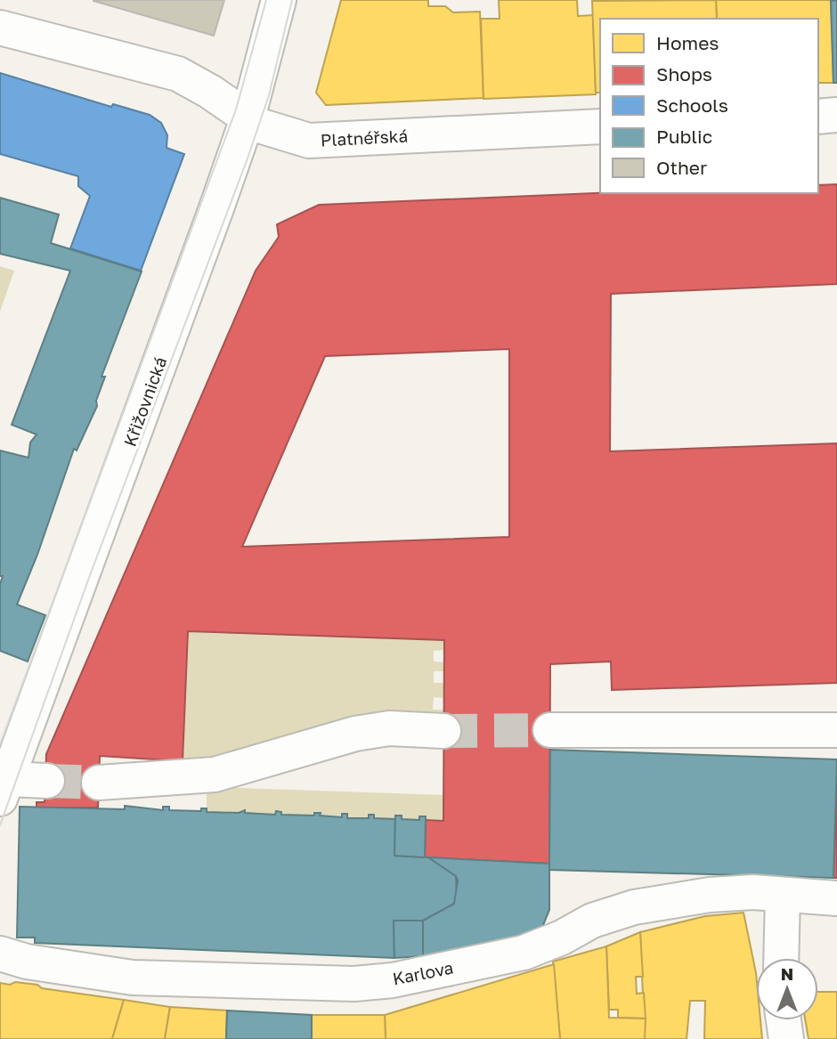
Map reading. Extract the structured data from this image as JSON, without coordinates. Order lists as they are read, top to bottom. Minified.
{"streets":{"street":["Platnéřská","Křižovnická","Karlova"]},"crossings":[["Platnéřská","Křižovnická"]],"legend":["Homes","Shops","Schools","Public","Other"],"north":"top"}
